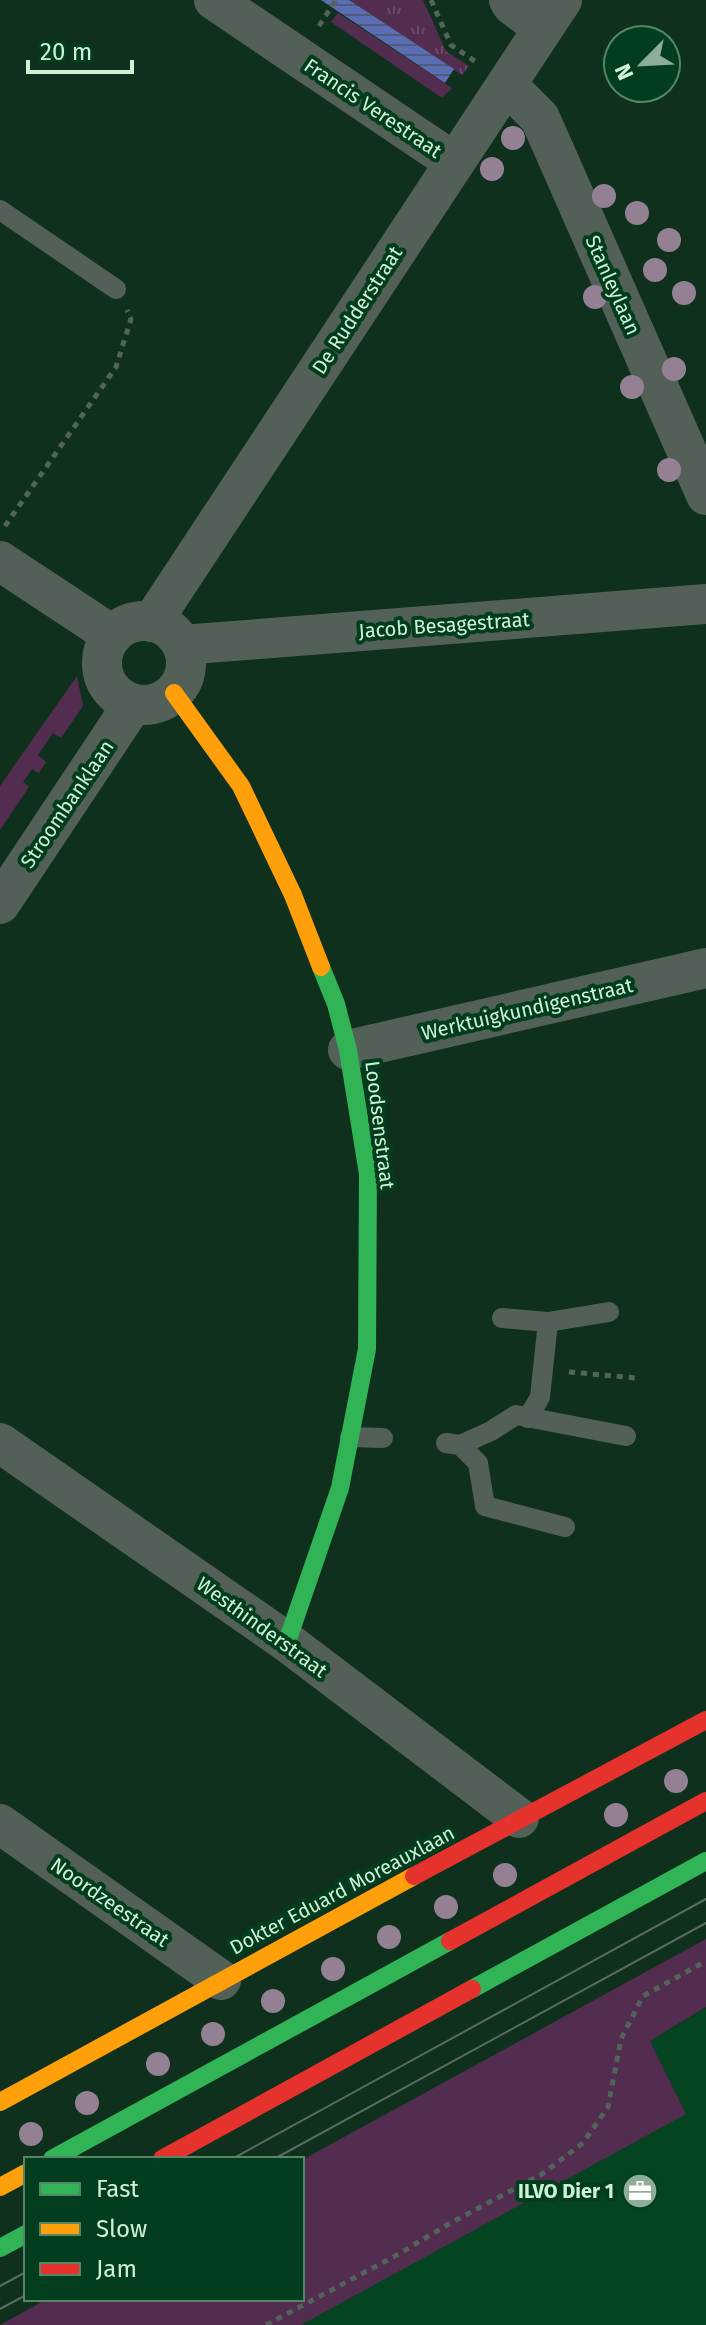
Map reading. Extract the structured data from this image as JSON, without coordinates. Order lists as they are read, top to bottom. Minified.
{"streets":{"street":["Francis Verestraat","Stanleylaan","De Rudderstraat","Jacob Besagestraat","Stroombanklaan","Werktuigkundigenstraat","Loodsenstraat","Westhinderstraat","Dokter Eduard Moreauxlaan","Noordzeestraat"]},"crossings":[["Francis Verestraat","De Rudderstraat"],["Stanleylaan","De Rudderstraat"],["De Rudderstraat","Jacob Besagestraat"],["De Rudderstraat","Stroombanklaan"],["De Rudderstraat","Loodsenstraat"],["Jacob Besagestraat","Stroombanklaan"],["Jacob Besagestraat","Loodsenstraat"],["Stroombanklaan","Loodsenstraat"],["Werktuigkundigenstraat","Loodsenstraat"],["Loodsenstraat","Westhinderstraat"],["Westhinderstraat","Dokter Eduard Moreauxlaan"],["Dokter Eduard Moreauxlaan","Noordzeestraat"]],"places":{"office":["ILVO Dier 1"]},"legend":["Fast","Slow","Jam"],"scale_bar":"20 m","north":"bottom left"}
